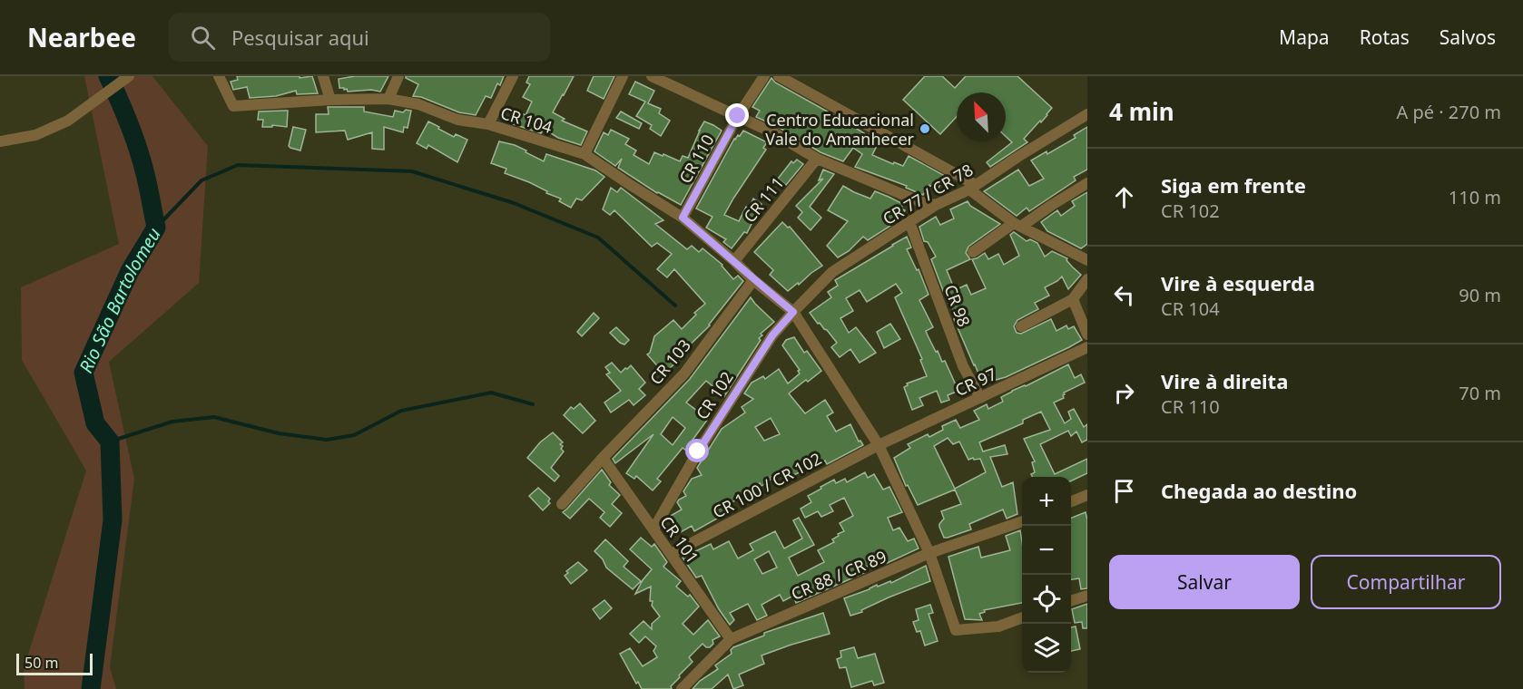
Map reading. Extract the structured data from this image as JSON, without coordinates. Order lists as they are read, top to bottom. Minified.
{"streets":{"street":["CR 104","CR 110","CR 77 / CR 78","CR 111","CR 98","CR 103","CR 97","CR 102","CR 100 / CR 102","CR 101","CR 88 / CR 89"]},"crossings":[["CR 104","CR 110"],["CR 104","CR 77 / CR 78"],["CR 104","CR 111"],["CR 104","CR 103"],["CR 104","CR 97"],["CR 104","CR 102"],["CR 104","CR 100 / CR 102"],["CR 104","CR 88 / CR 89"],["CR 77 / CR 78","CR 98"],["CR 77 / CR 78","CR 102"],["CR 98","CR 97"],["CR 103","CR 101"],["CR 97","CR 100 / CR 102"],["CR 102","CR 101"],["CR 100 / CR 102","CR 101"],["CR 101","CR 88 / CR 89"]],"water":["Rio São Bartolomeu"],"places":["Centro Educacional Vale do Amanhecer"],"scale_bar":"50 m","north":"top left","page":{"header":"Nearbee","search":"Pesquisar aqui","nav":["Mapa","Rotas","Salvos"],"heading":["4 min","A pé · 270 m"],"list":[["Siga em frente","CR 102","110 m"],["Vire à esquerda","CR 104","90 m"],["Vire à direita","CR 110","70 m"],"Chegada ao destino"],"map_buttons":["+","−"],"buttons":["Salvar","Compartilhar"],"scale":"50 m"}}
